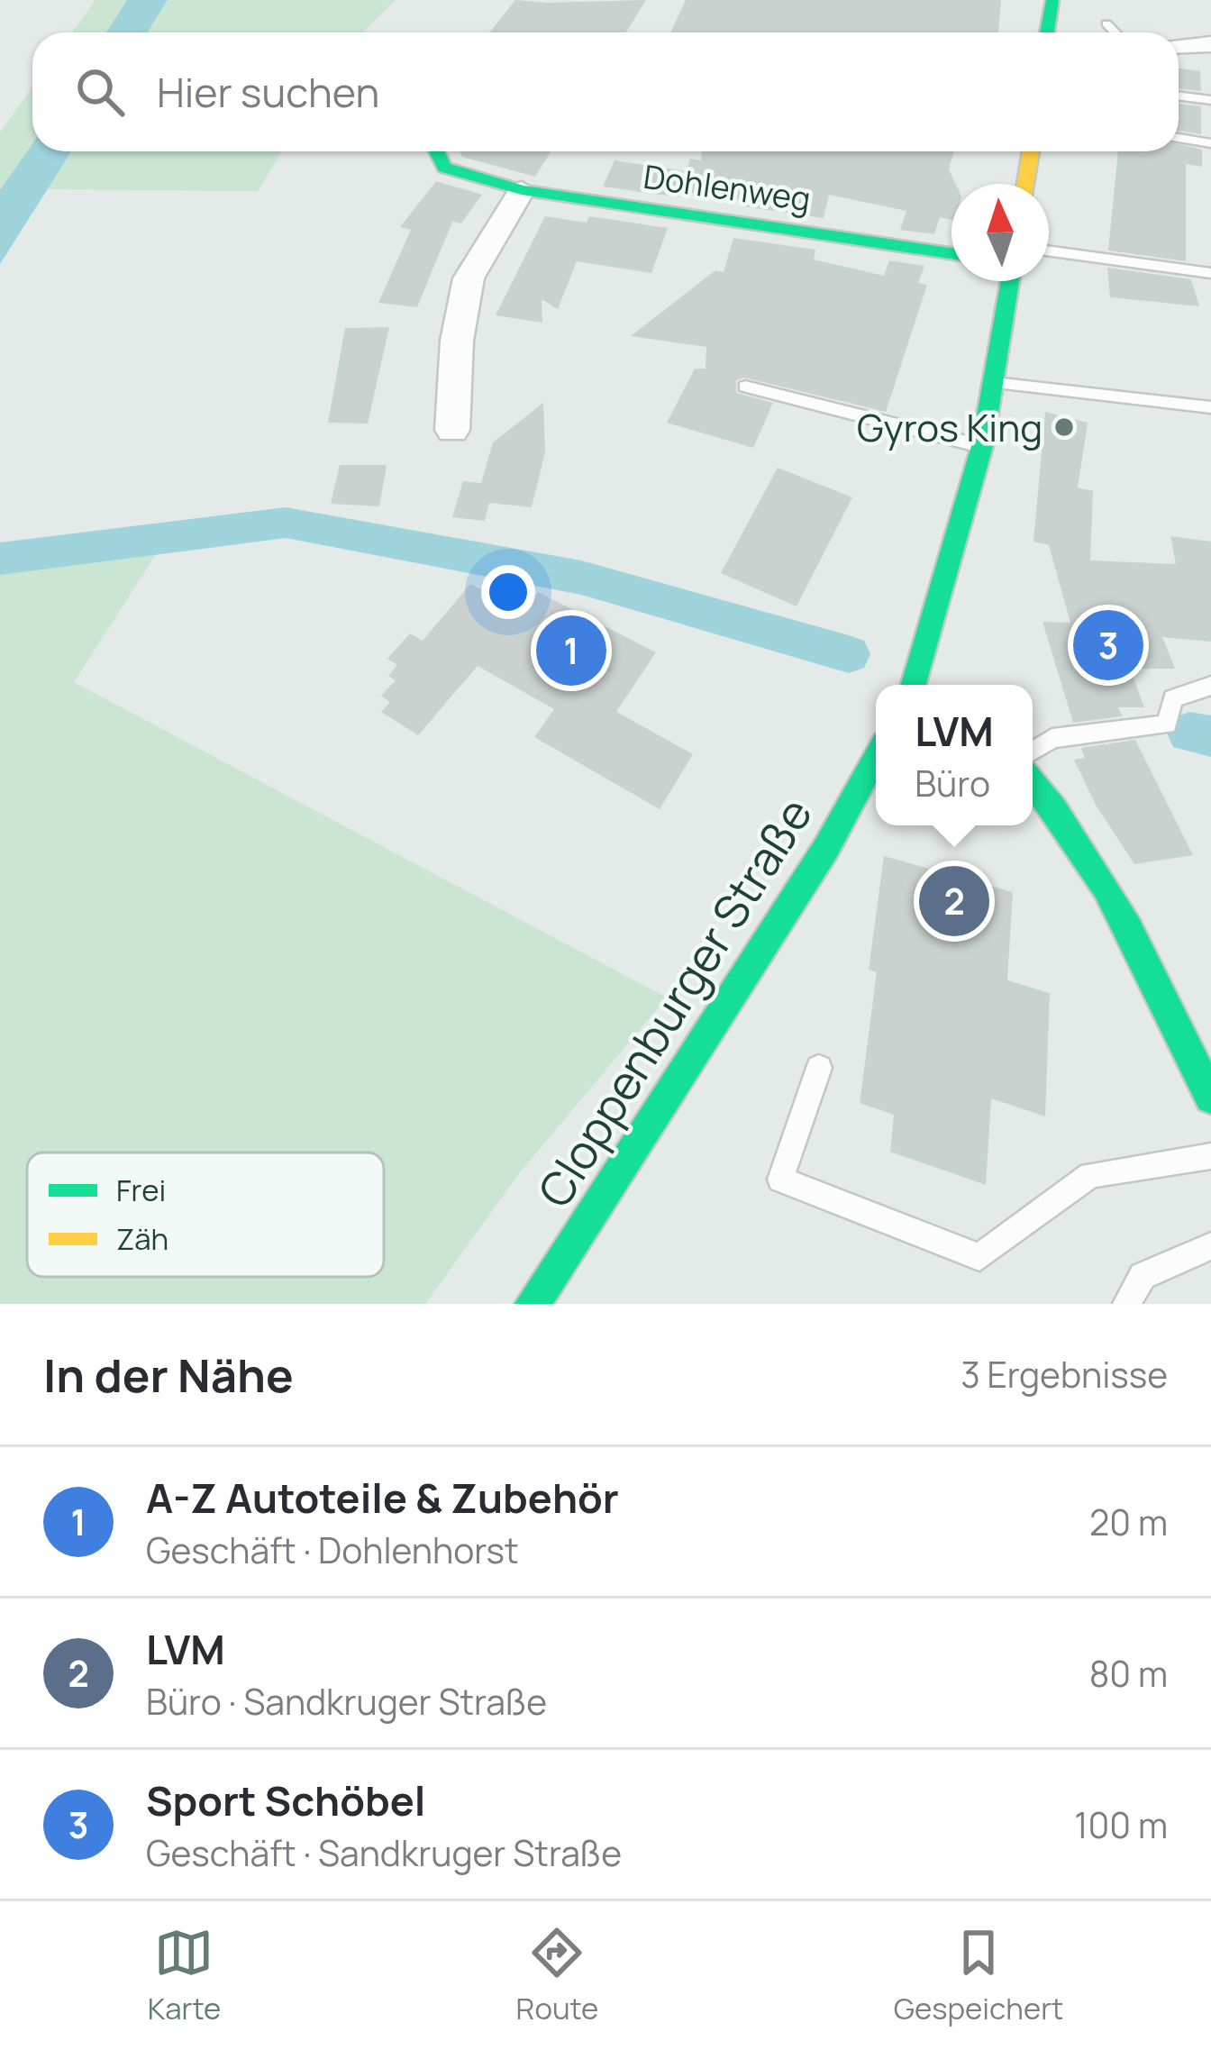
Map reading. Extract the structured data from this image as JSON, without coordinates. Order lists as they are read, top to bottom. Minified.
{"streets":{"main road":["Dohlenweg","Cloppenburger Straße"]},"places":["Gyros King"],"legend":["Frei","Zäh"],"north":"top","page":{"search":"Hier suchen","pins":["3","1","2"],"popup":["LVM","Büro"],"heading":["In der Nähe","3 Ergebnisse"],"list":[{"mark":"1","name":"A-Z Autoteile & Zubehör","note":"Geschäft · Dohlenhorst","value":"20 m"},{"mark":"2","name":"LVM","note":"Büro · Sandkruger Straße","value":"80 m"},{"mark":"3","name":"Sport Schöbel","note":"Geschäft · Sandkruger Straße","value":"100 m"}],"nav":["Karte","Route","Gespeichert"]}}
